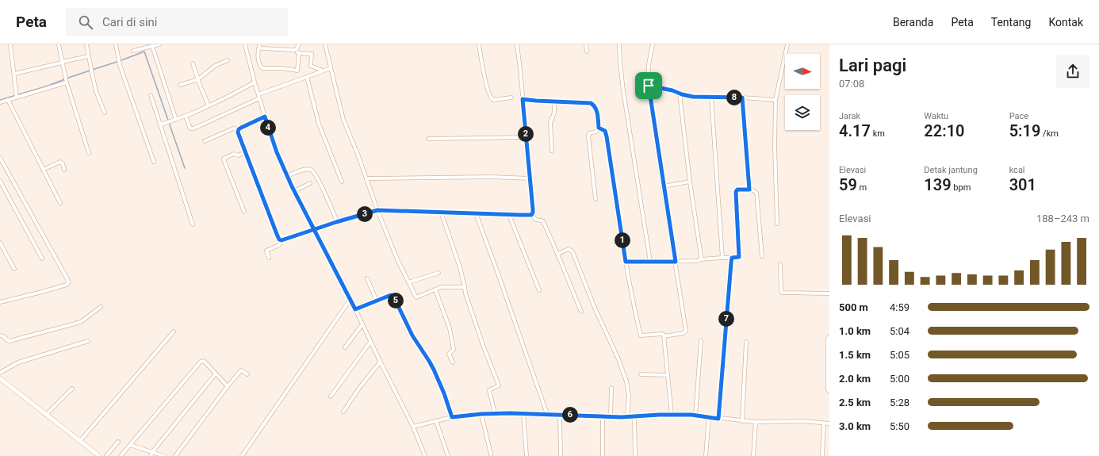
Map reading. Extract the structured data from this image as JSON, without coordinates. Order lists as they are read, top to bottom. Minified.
{"north":"right","page":{"header":"Peta","search":"Cari di sini","nav":["Beranda","Peta","Tentang","Kontak"],"heading":["Lari pagi","07:08"],"pins":["8","4","2","3","1","5","7","6"],"stats":[["Jarak","4.17 km"],["Waktu","22:10"],["Pace","5:19 /km"],["Elevasi","59 m"],["Detak jantung","139 bpm"],["kcal","301"]],"chart":["Elevasi","188–243 m"],"list":[{"name":"500 m","note":"4:59"},{"name":"1.0 km","note":"5:04"},{"name":"1.5 km","note":"5:05"},{"name":"2.0 km","note":"5:00"},{"name":"2.5 km","note":"5:28"},{"name":"3.0 km","note":"5:50"}]}}
